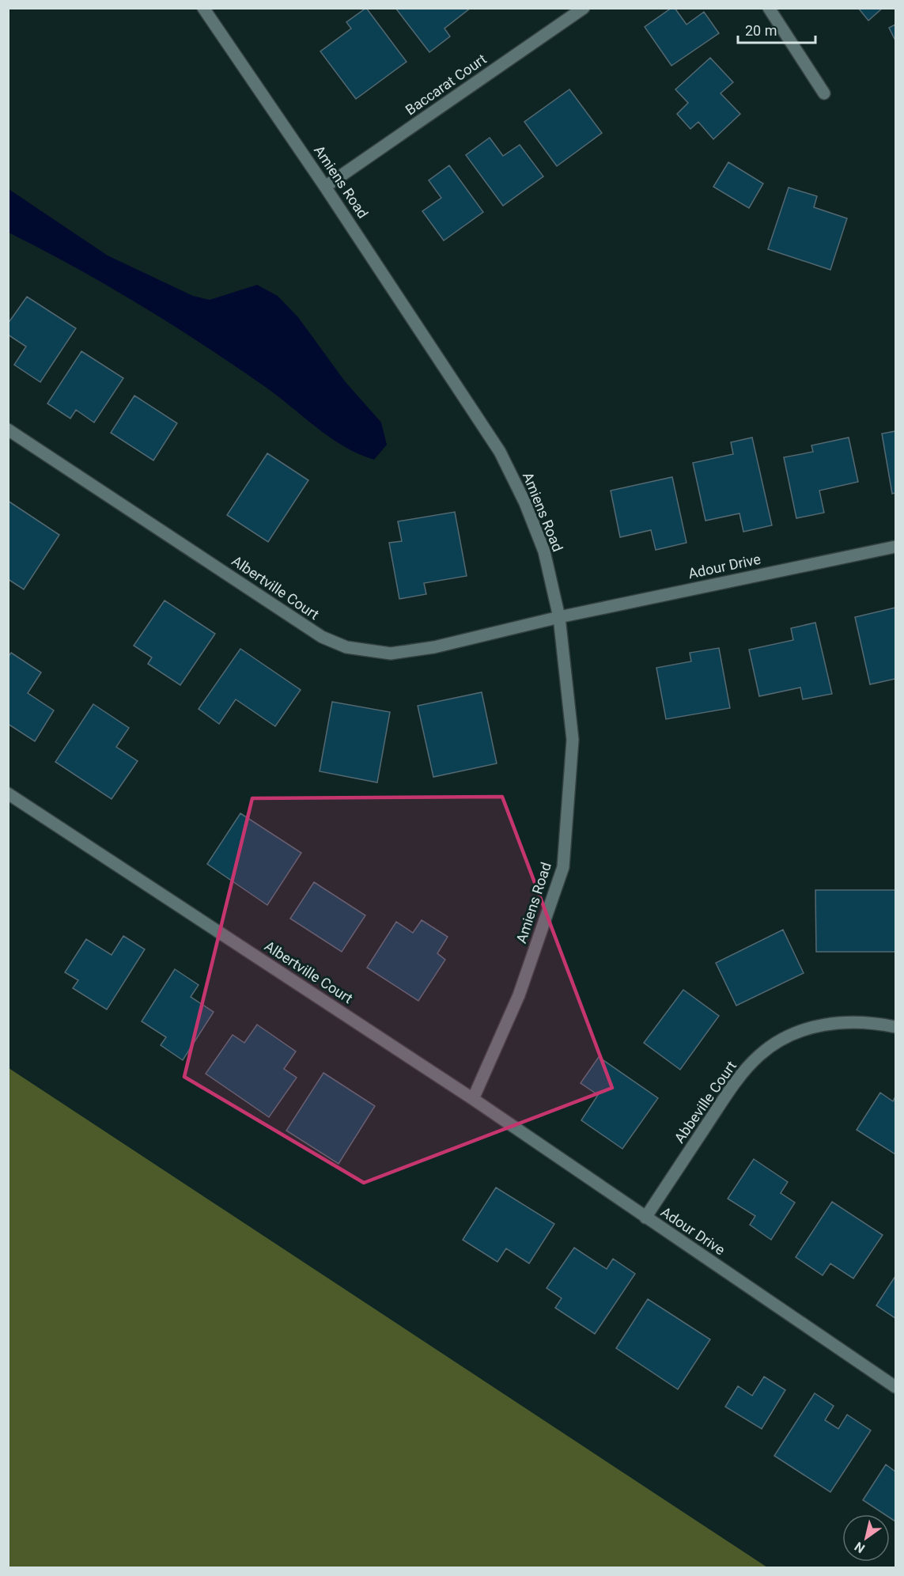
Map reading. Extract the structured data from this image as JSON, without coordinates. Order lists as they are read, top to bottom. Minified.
{"streets":{"street":["Baccarat Court","Amiens Road","Adour Drive","Albertville Court","Abbeville Court"]},"crossings":[["Baccarat Court","Amiens Road"],["Amiens Road","Adour Drive"],["Amiens Road","Albertville Court"],["Adour Drive","Albertville Court"],["Adour Drive","Abbeville Court"]],"scale_bar":"20 m","north":"bottom left"}
